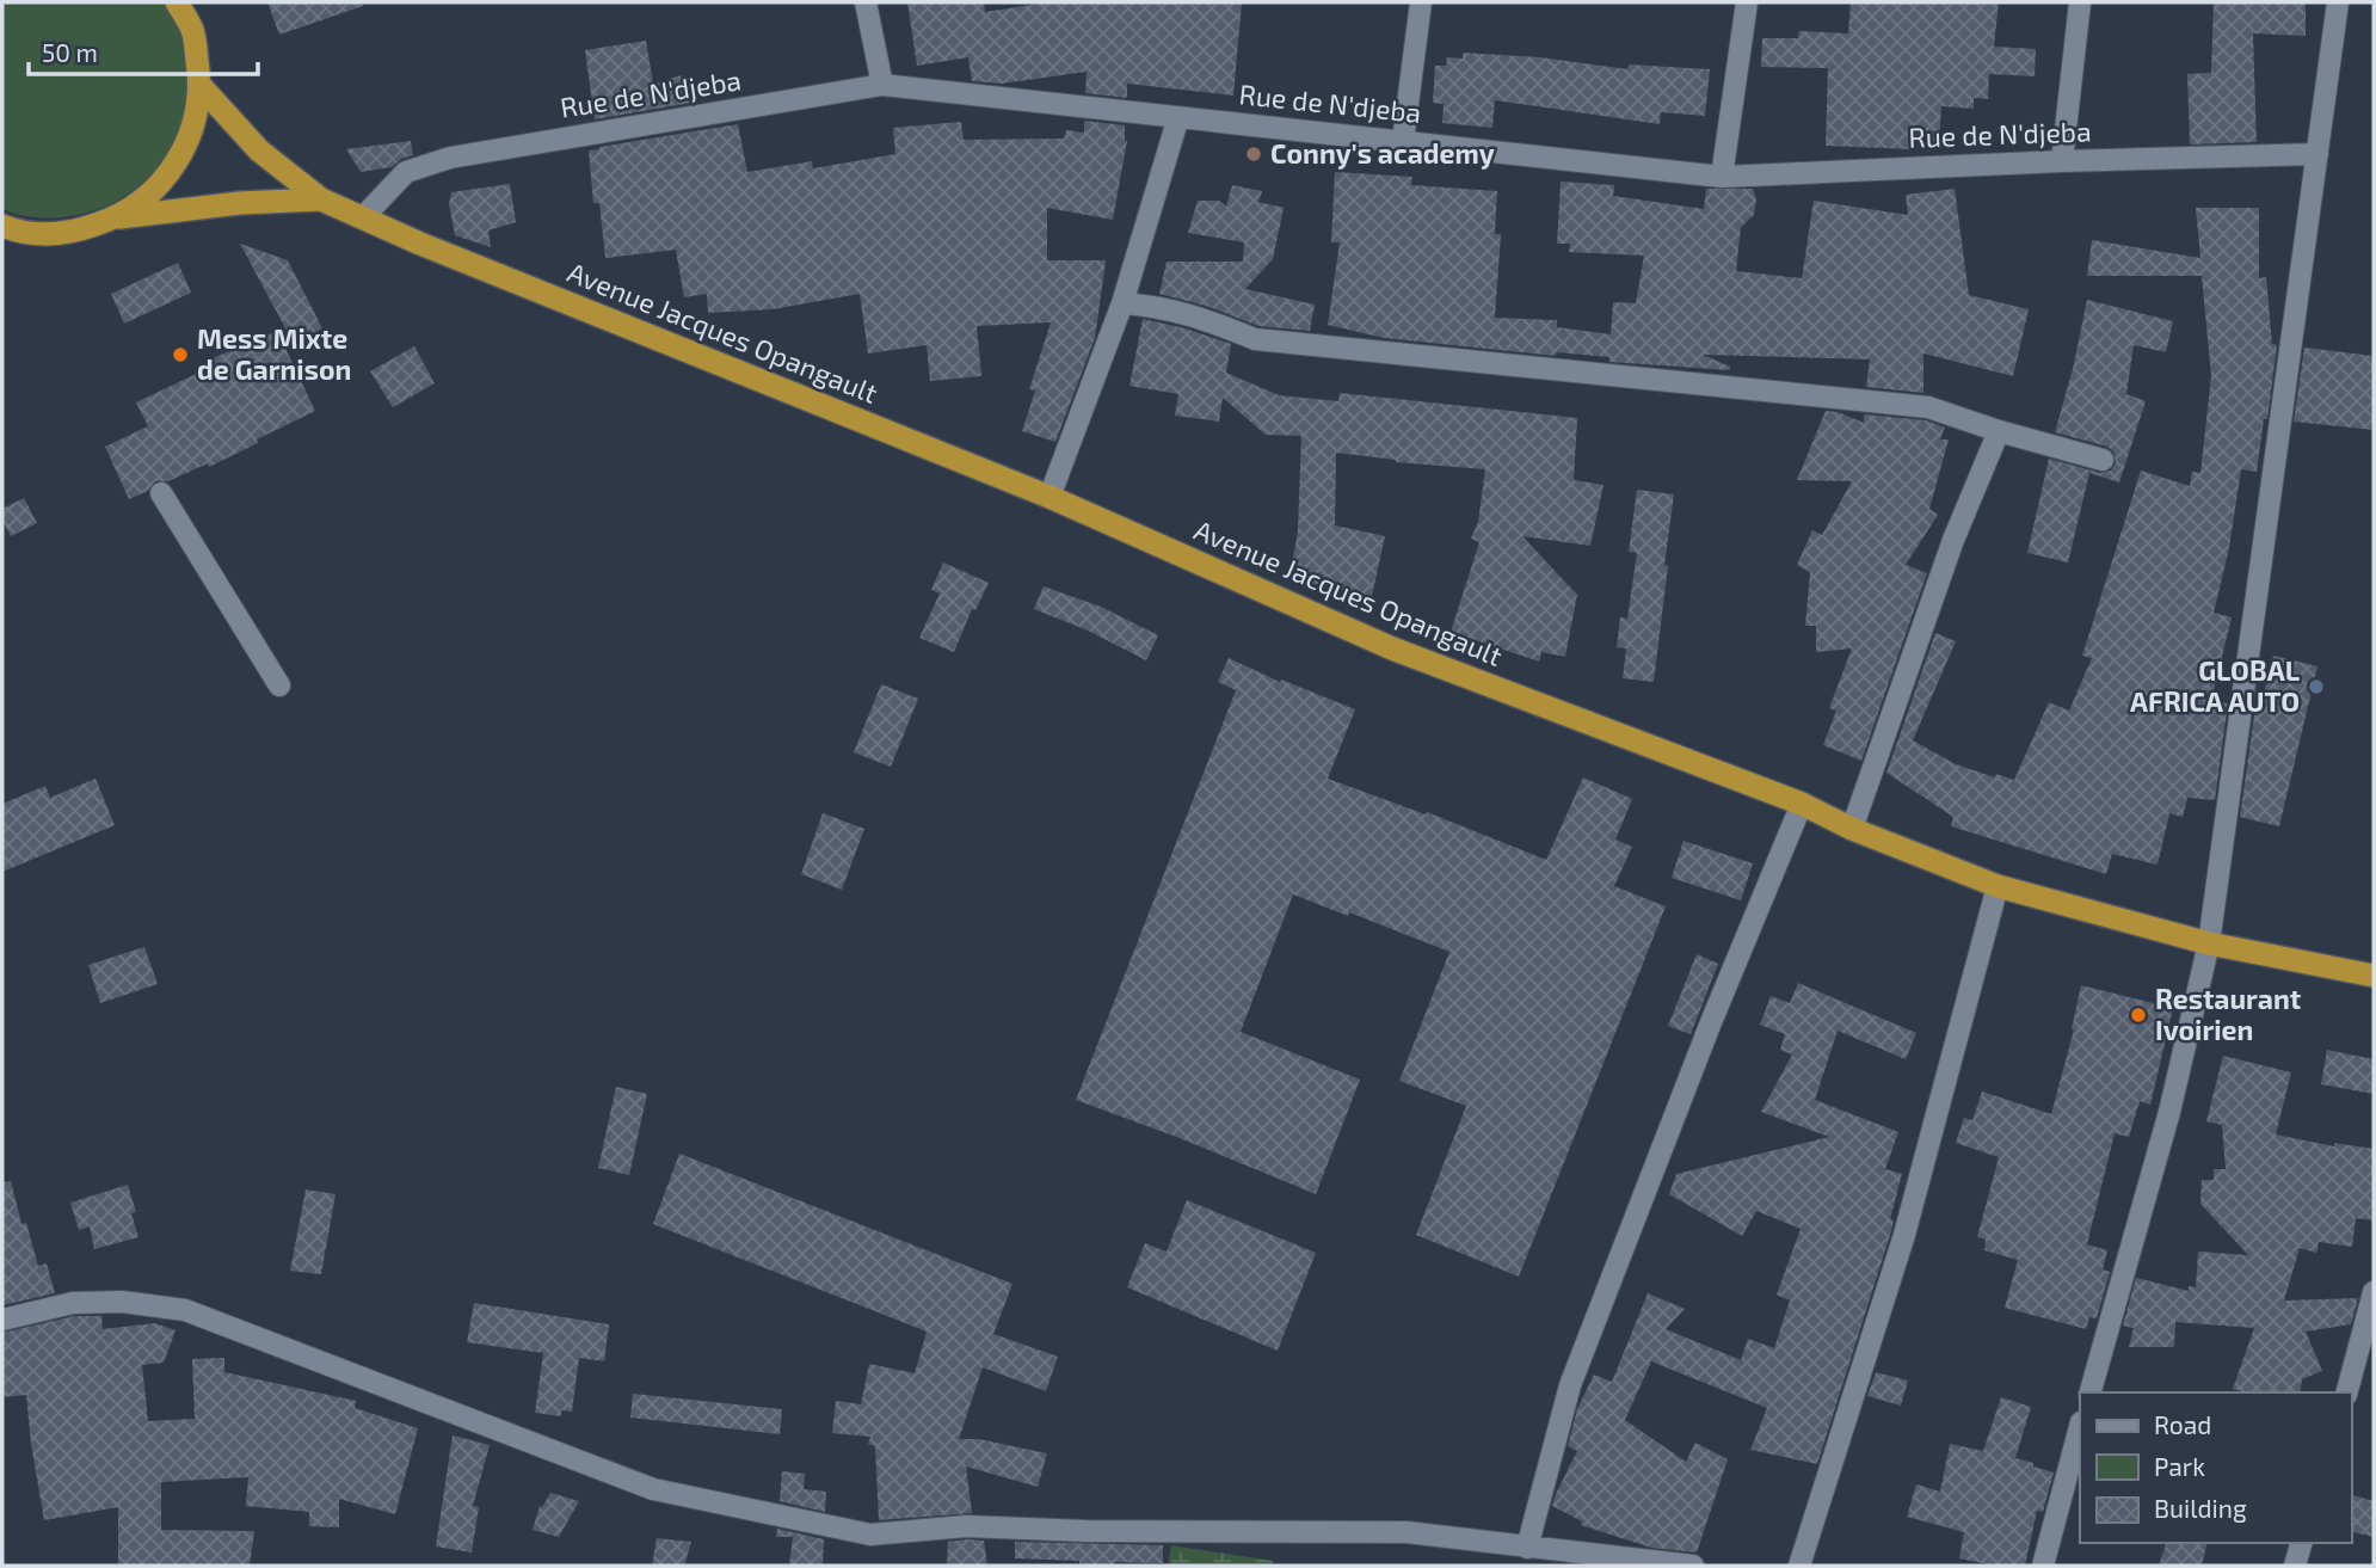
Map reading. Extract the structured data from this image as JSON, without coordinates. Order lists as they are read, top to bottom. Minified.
{"streets":{"highway":["Avenue Jacques Opangault"],"street":["Rue de N'djeba"]},"crossings":[["Rue de N'djeba","Avenue Jacques Opangault"]],"places":["Conny's academy","Mess Mixte de Garnison","GLOBAL AFRICA AUTO","Restaurant Ivoirien"],"legend":["Road","Park","Building"],"scale_bar":"50 m"}
